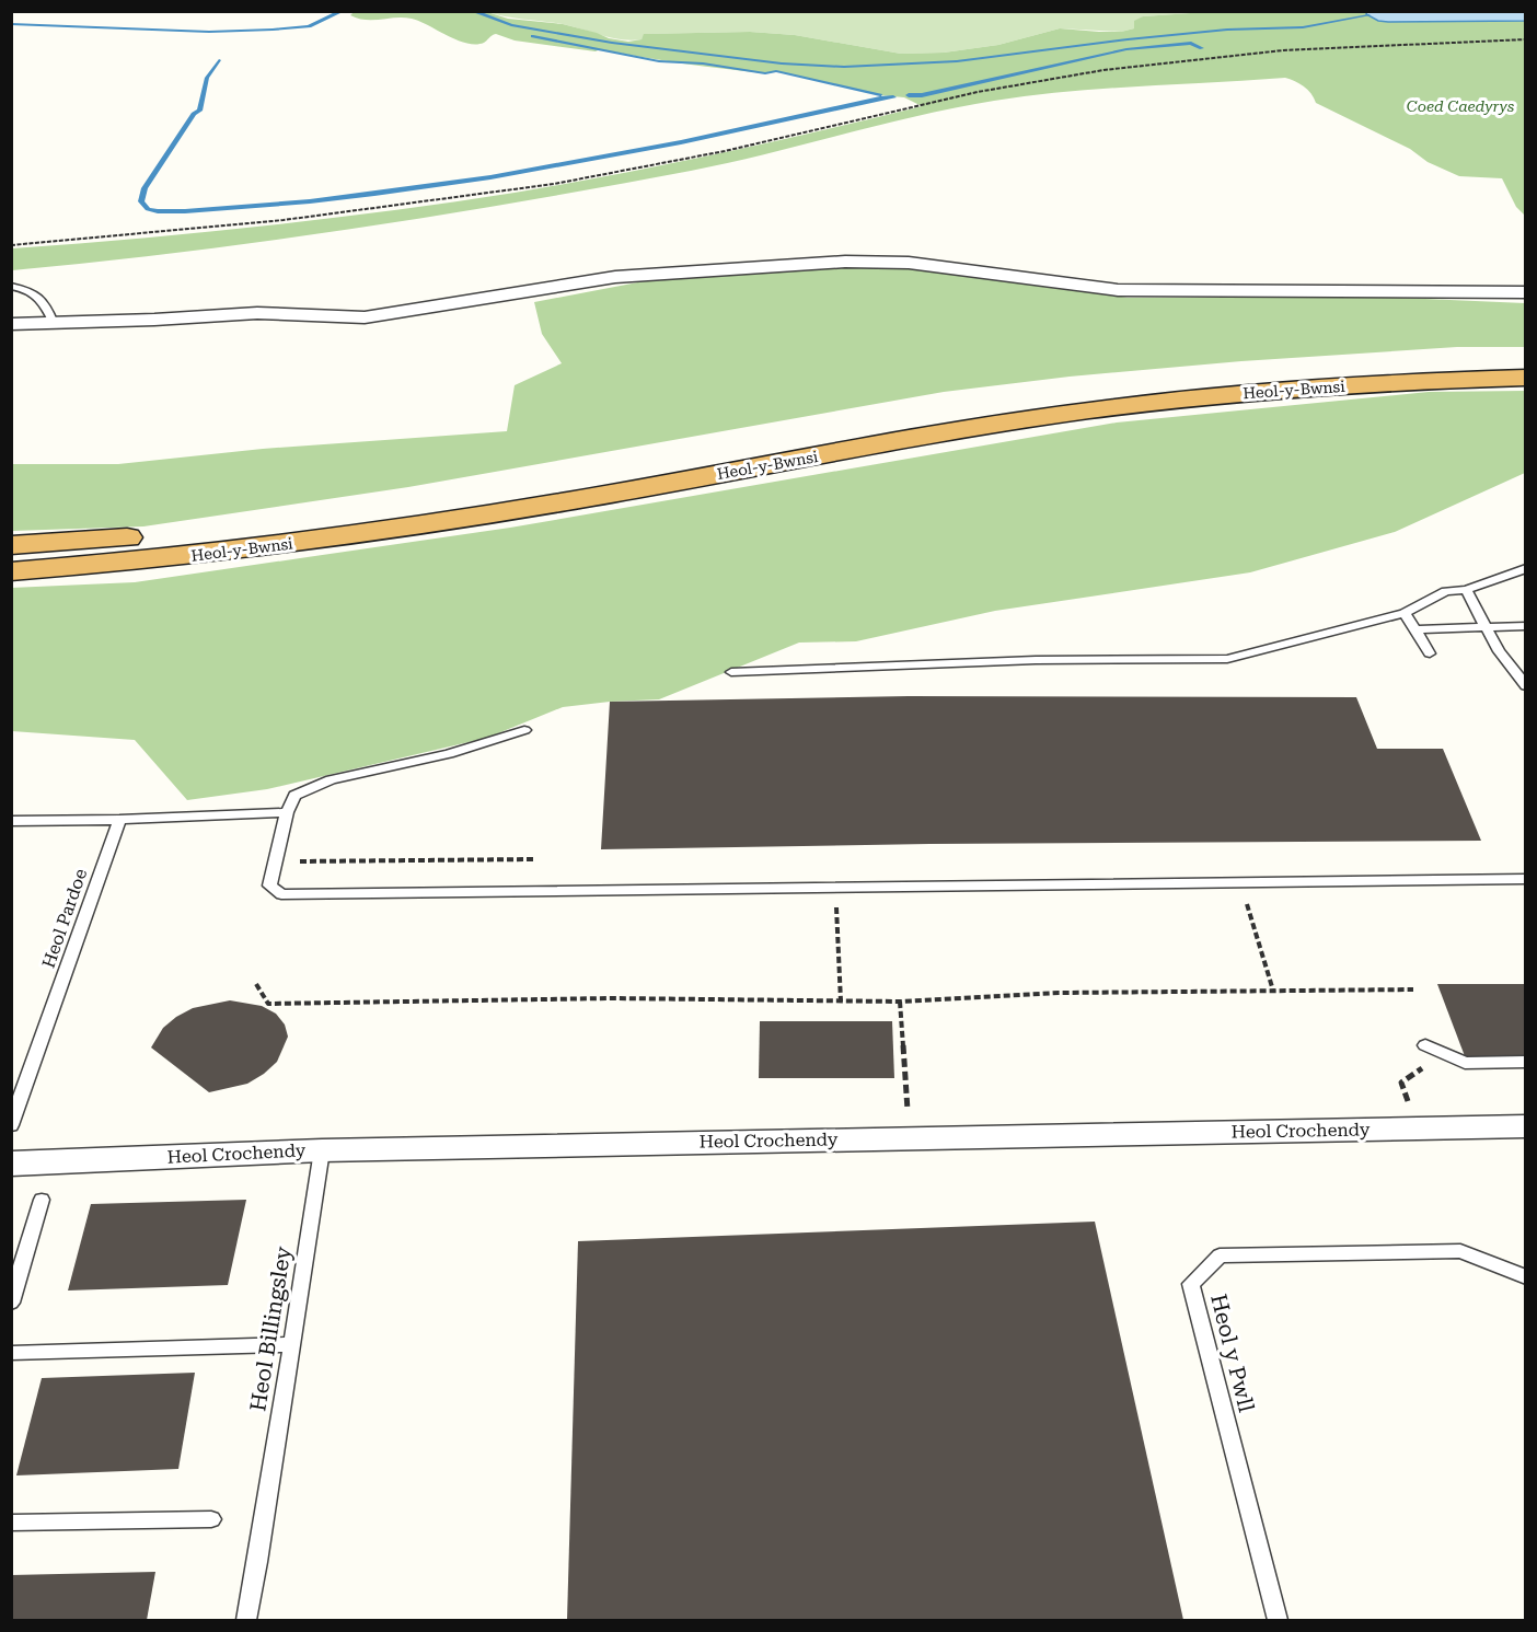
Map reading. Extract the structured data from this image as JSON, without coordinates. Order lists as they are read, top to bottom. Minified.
{"streets":{"highway":["Heol-y-Bwnsi"],"street":["Heol Crochendy"],"lane":["Heol Pardoe","Heol Billingsley","Heol y Pwll"]},"crossings":[["Heol Crochendy","Heol Billingsley"]],"parks":["Coed Caedyrys"]}
